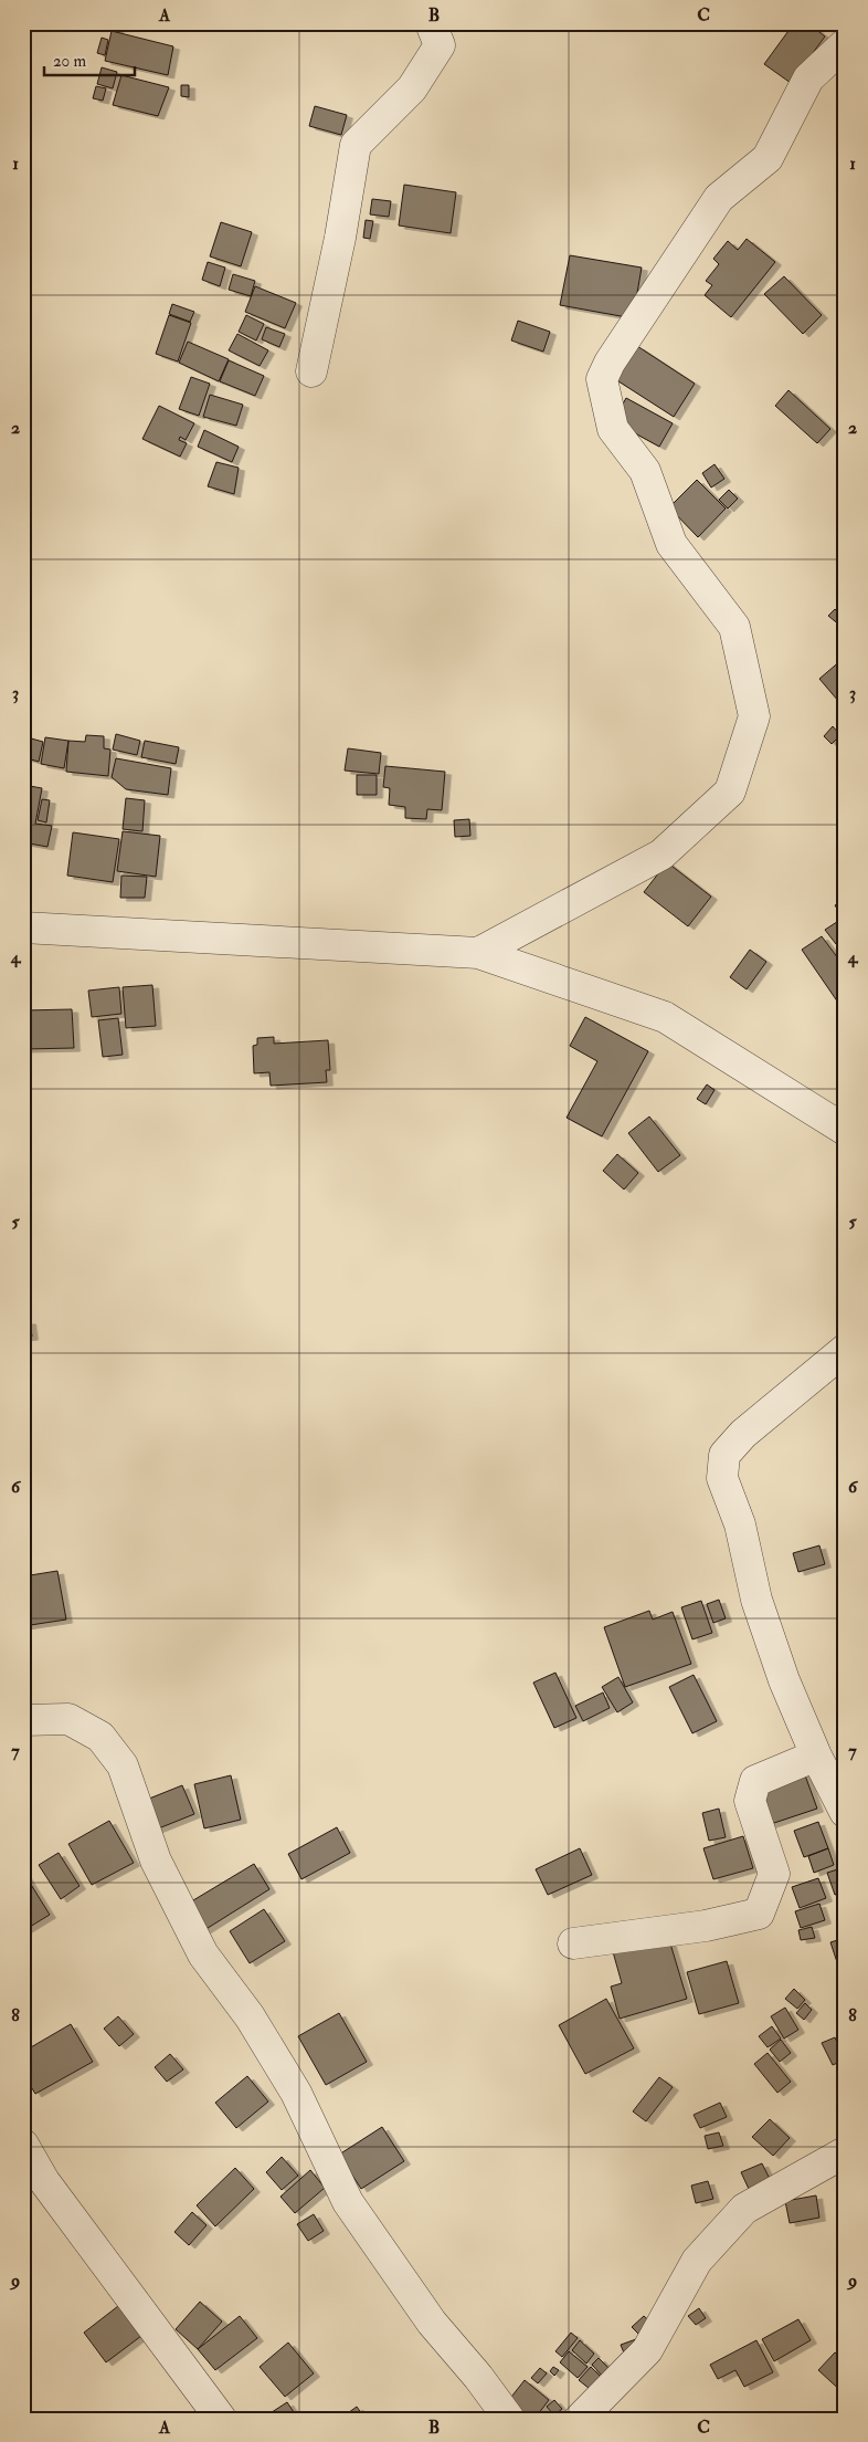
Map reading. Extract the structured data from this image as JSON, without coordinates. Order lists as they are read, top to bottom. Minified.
{"scale_bar":"20 m","grid":{"columns":["A","B","C"],"rows":["1","2","3","4","5","6","7","8","9"]}}
